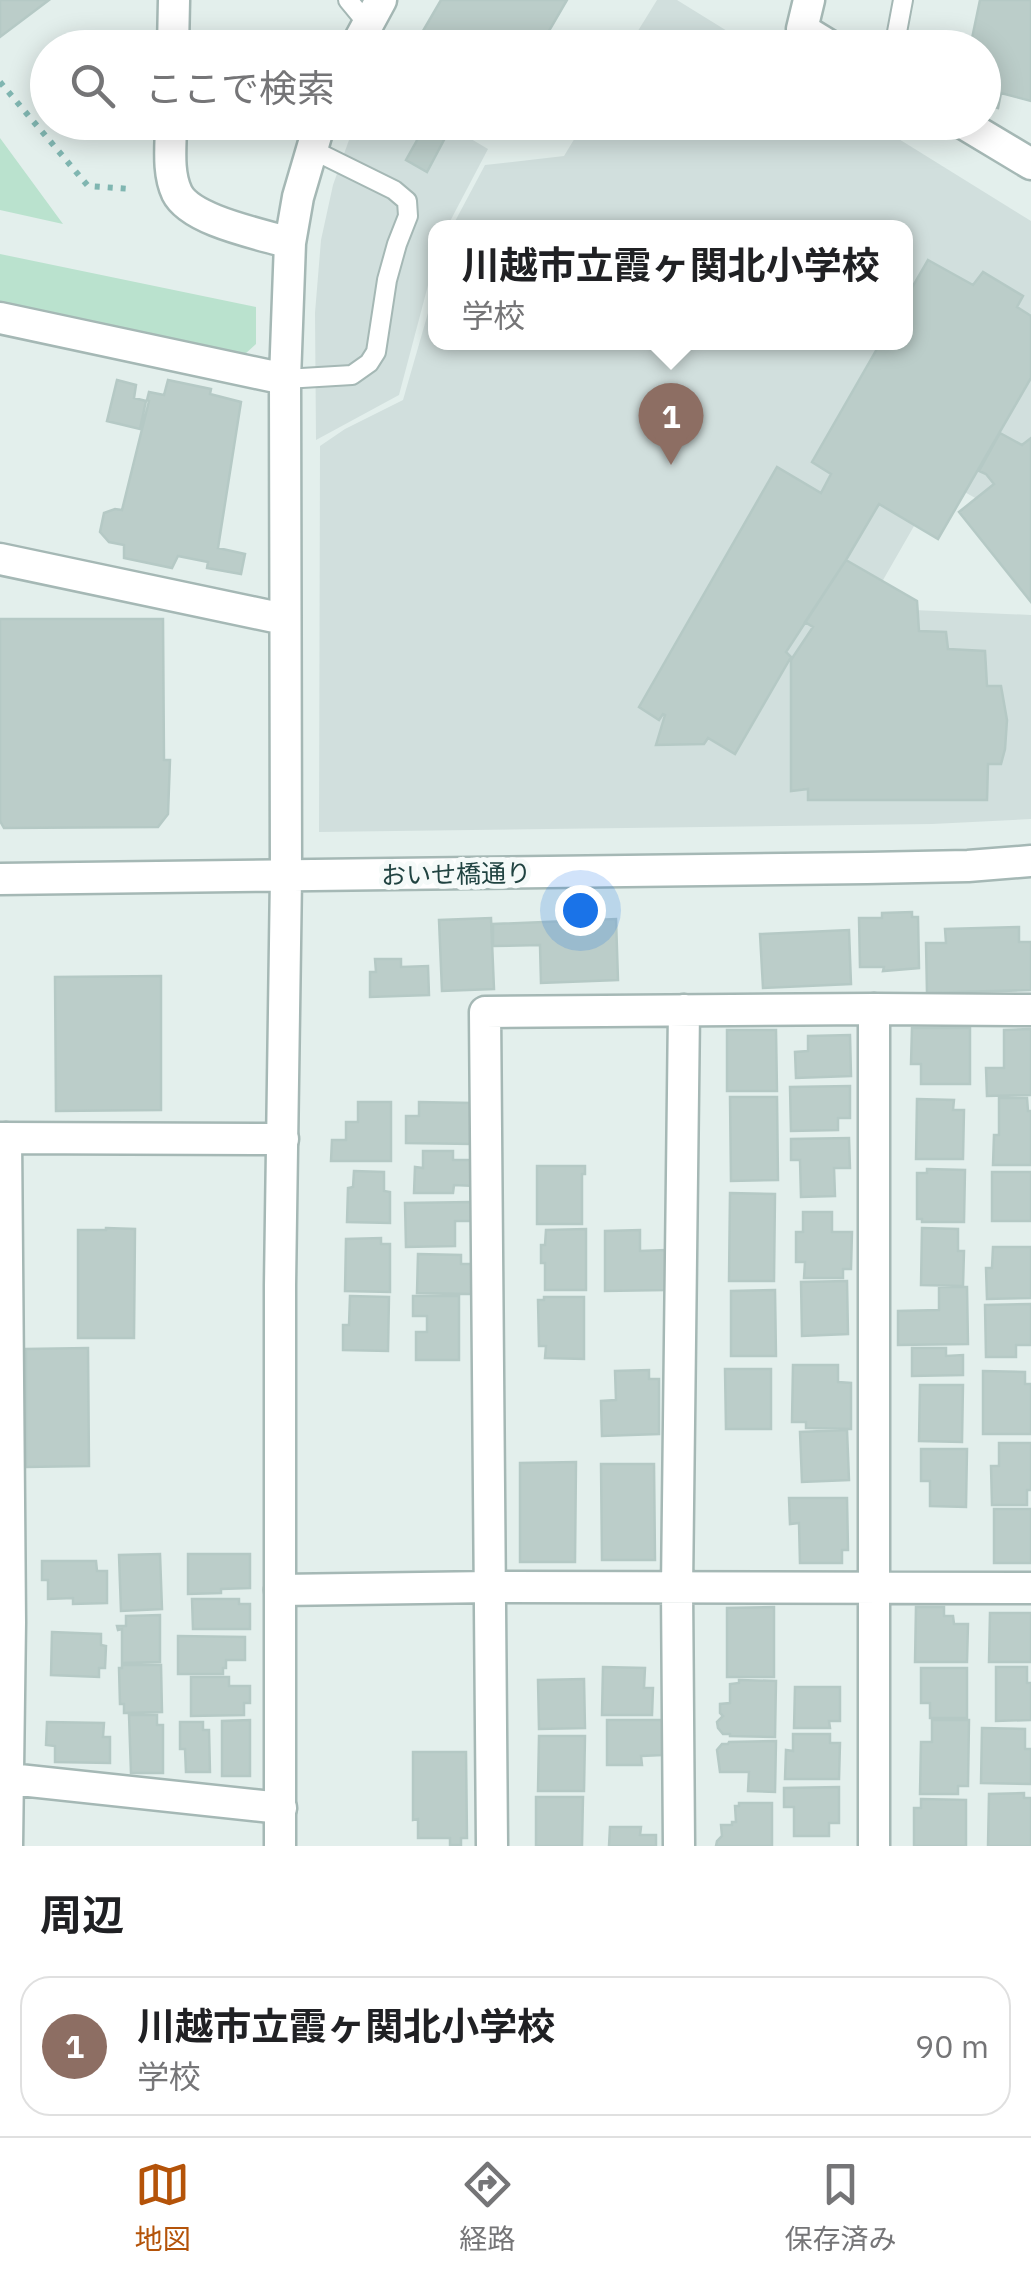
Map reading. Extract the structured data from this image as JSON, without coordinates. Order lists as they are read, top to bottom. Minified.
{"streets":{"street":["おいせ橋通り"]},"page":{"search":"ここで検索","popup":["川越市立霞ヶ関北小学校","学校"],"pins":"1","heading":"周辺","list":[{"mark":"1","name":"川越市立霞ヶ関北小学校","note":"学校","value":"90 m"}],"nav":["地図","経路","保存済み"]}}
